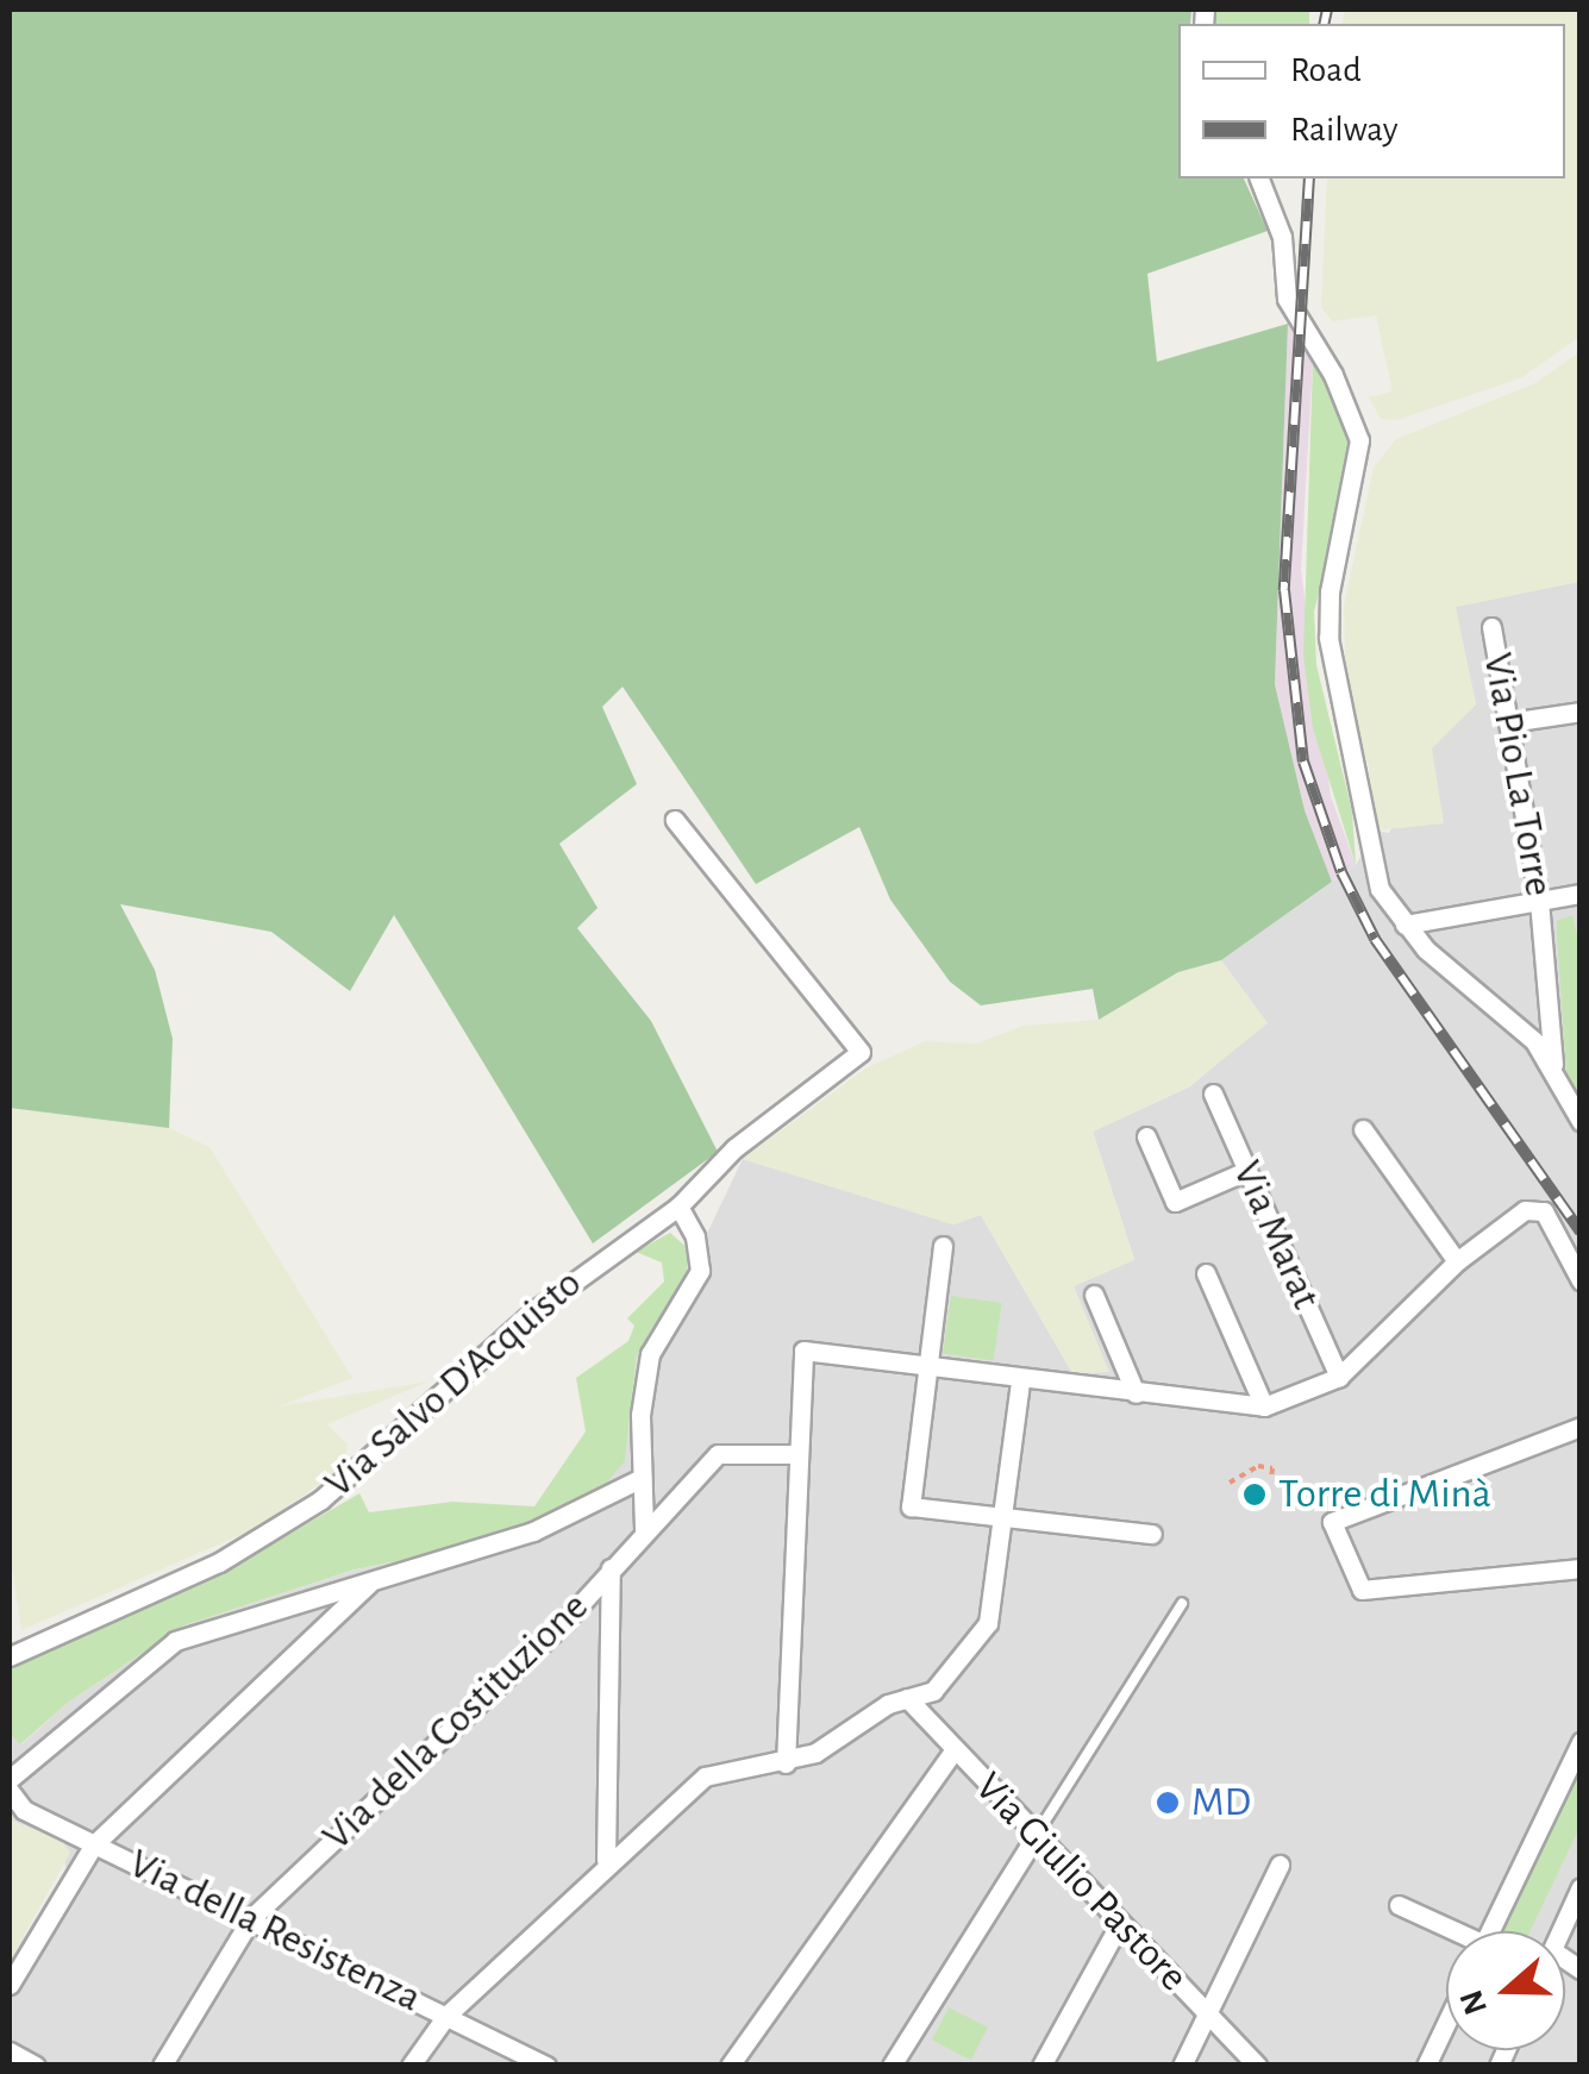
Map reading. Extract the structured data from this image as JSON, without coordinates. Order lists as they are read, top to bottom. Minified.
{"streets":{"street":["Via Pio La Torre","Via Marat","Via Salvo D'Acquisto","Via della Costituzione","Via Giulio Pastore","Via della Resistenza"]},"crossings":[["Via della Costituzione","Via della Resistenza"]],"places":["Torre di Minà","MD"],"legend":["Road","Railway"],"north":"left"}
